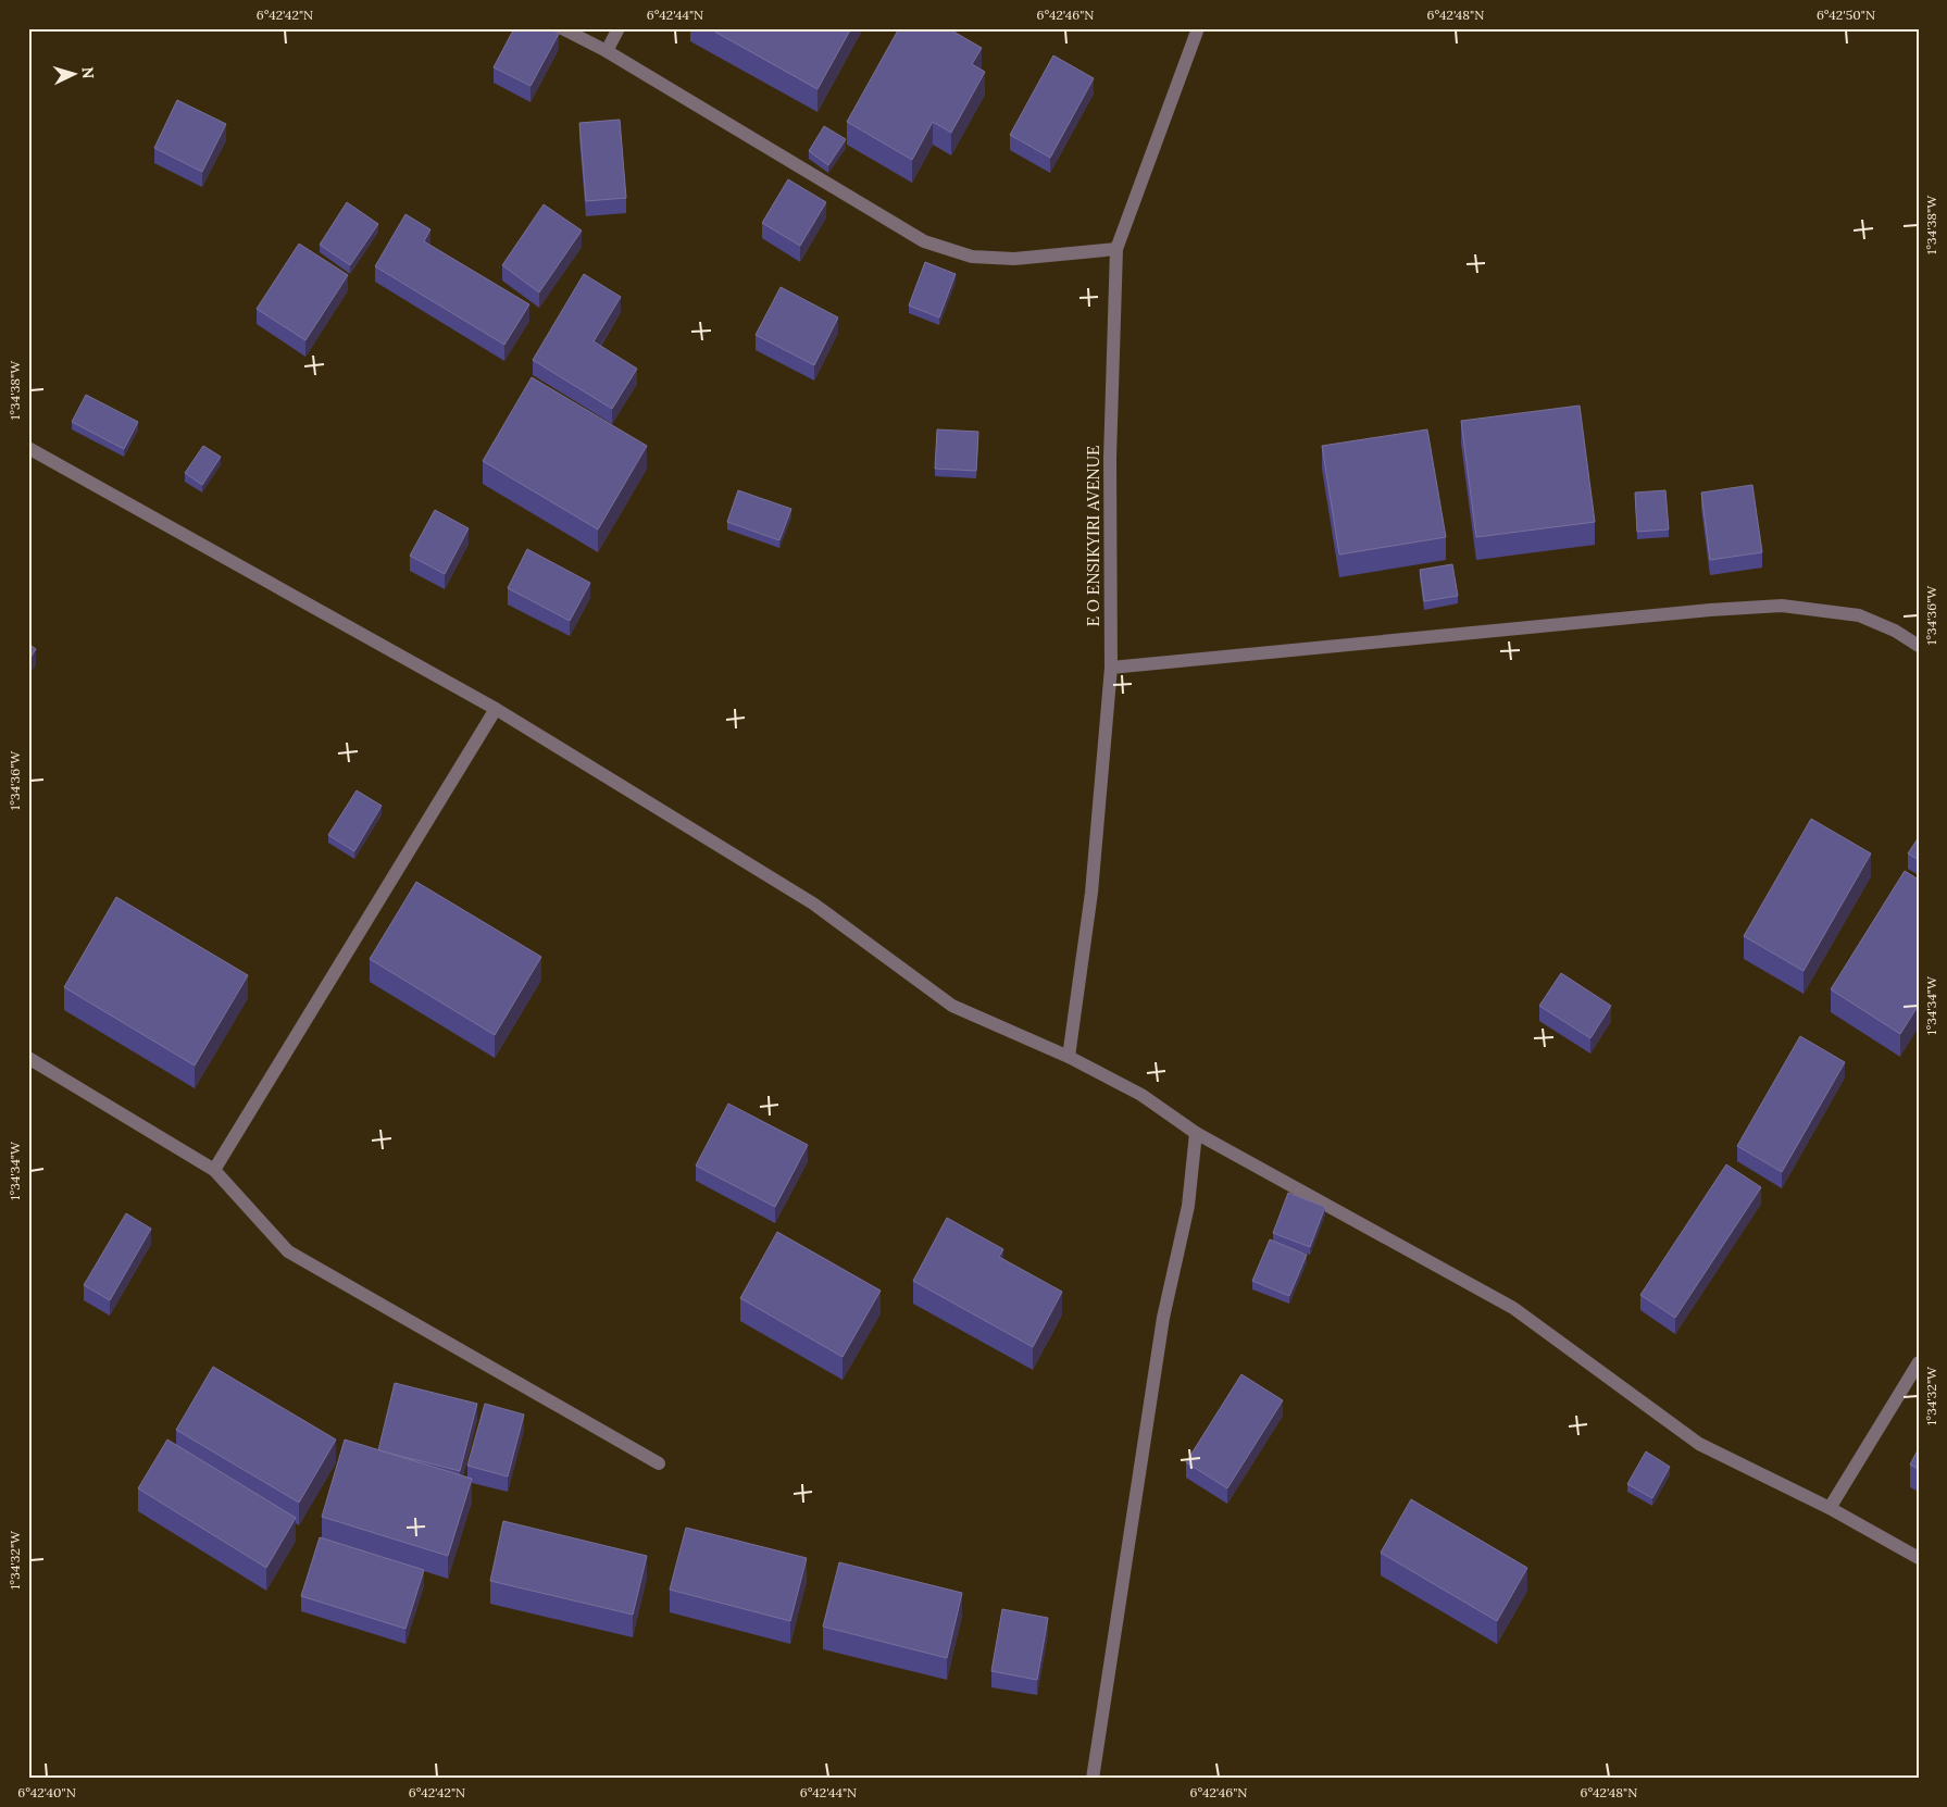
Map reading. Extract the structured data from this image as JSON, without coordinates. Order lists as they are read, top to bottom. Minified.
{"streets":{"street":["E O ENSIKYIRI AVENUE"]},"north":"right","coordinates":["6°42'42\"N","6°42'44\"N","6°42'46\"N","6°42'48\"N","6°42'50\"N","1°34'38\"W","1°34'36\"W","1°34'34\"W","1°34'32\"W","6°42'40\"N"]}
